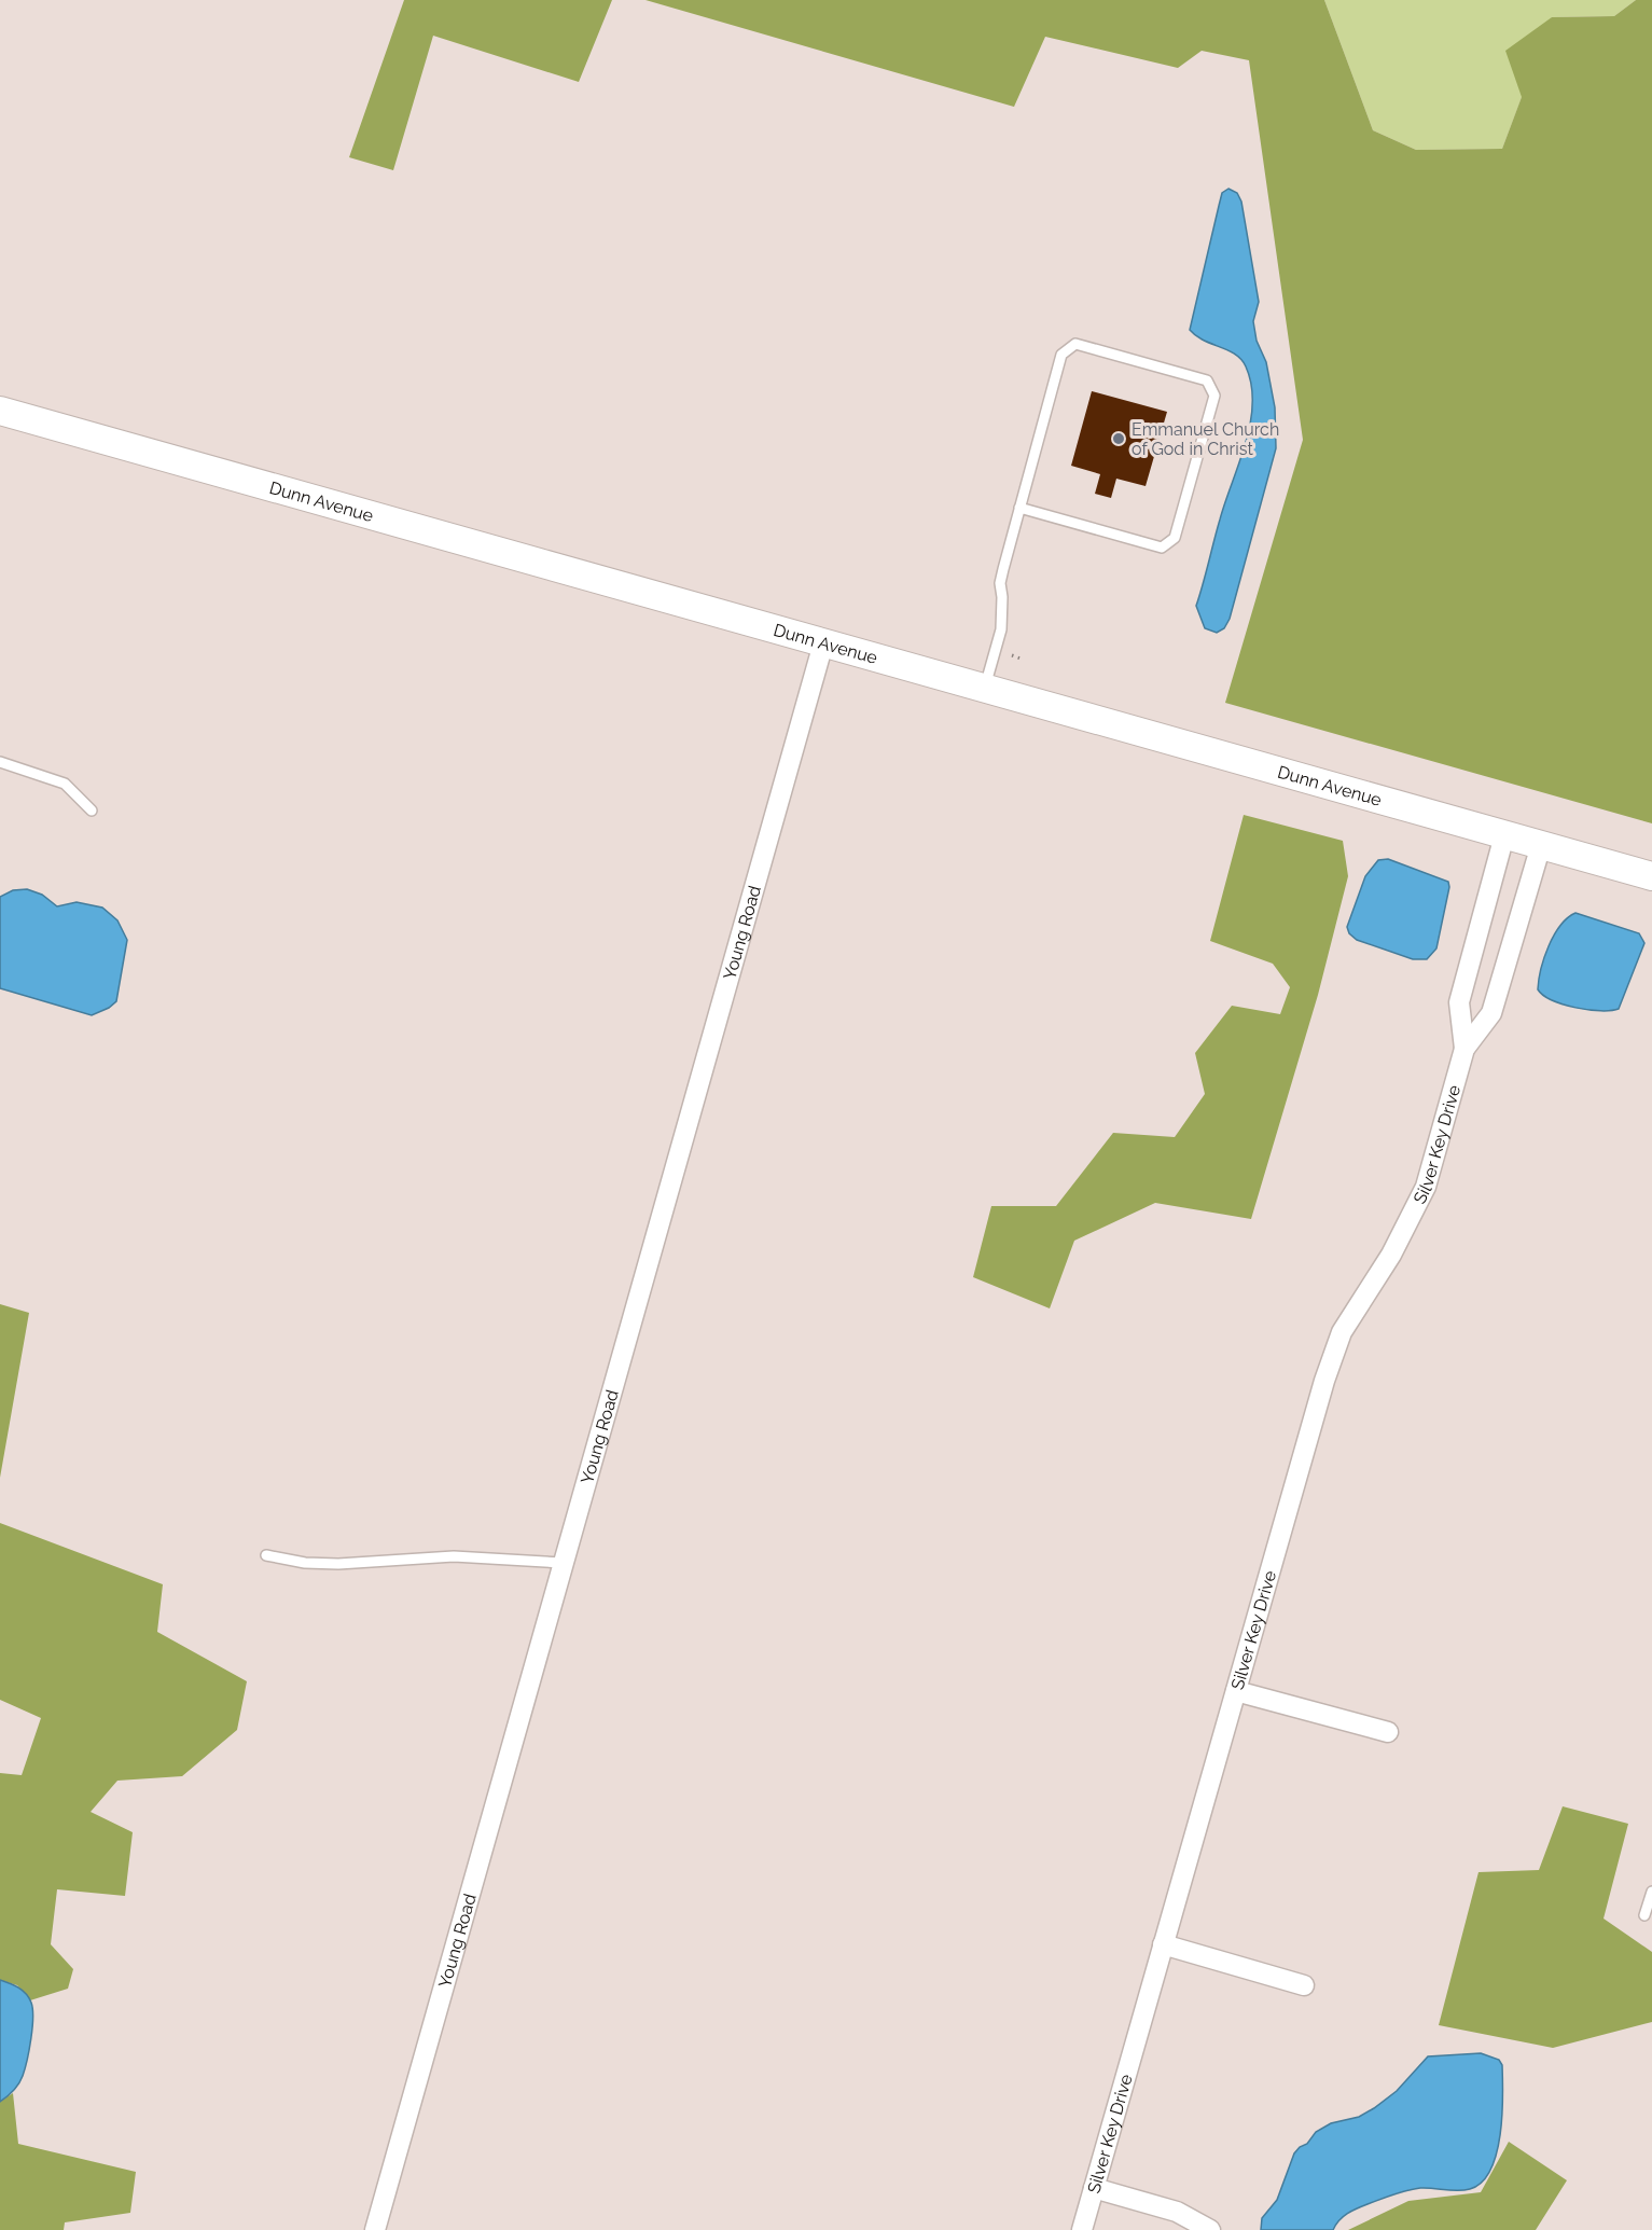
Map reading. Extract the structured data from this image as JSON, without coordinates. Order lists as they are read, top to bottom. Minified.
{"streets":{"main road":["Dunn Avenue"],"street":["Young Road","Silver Key Drive"]},"crossings":[["Dunn Avenue","Young Road"],["Dunn Avenue","Silver Key Drive"]],"places":["Emmanuel Church of God in Christ"]}
